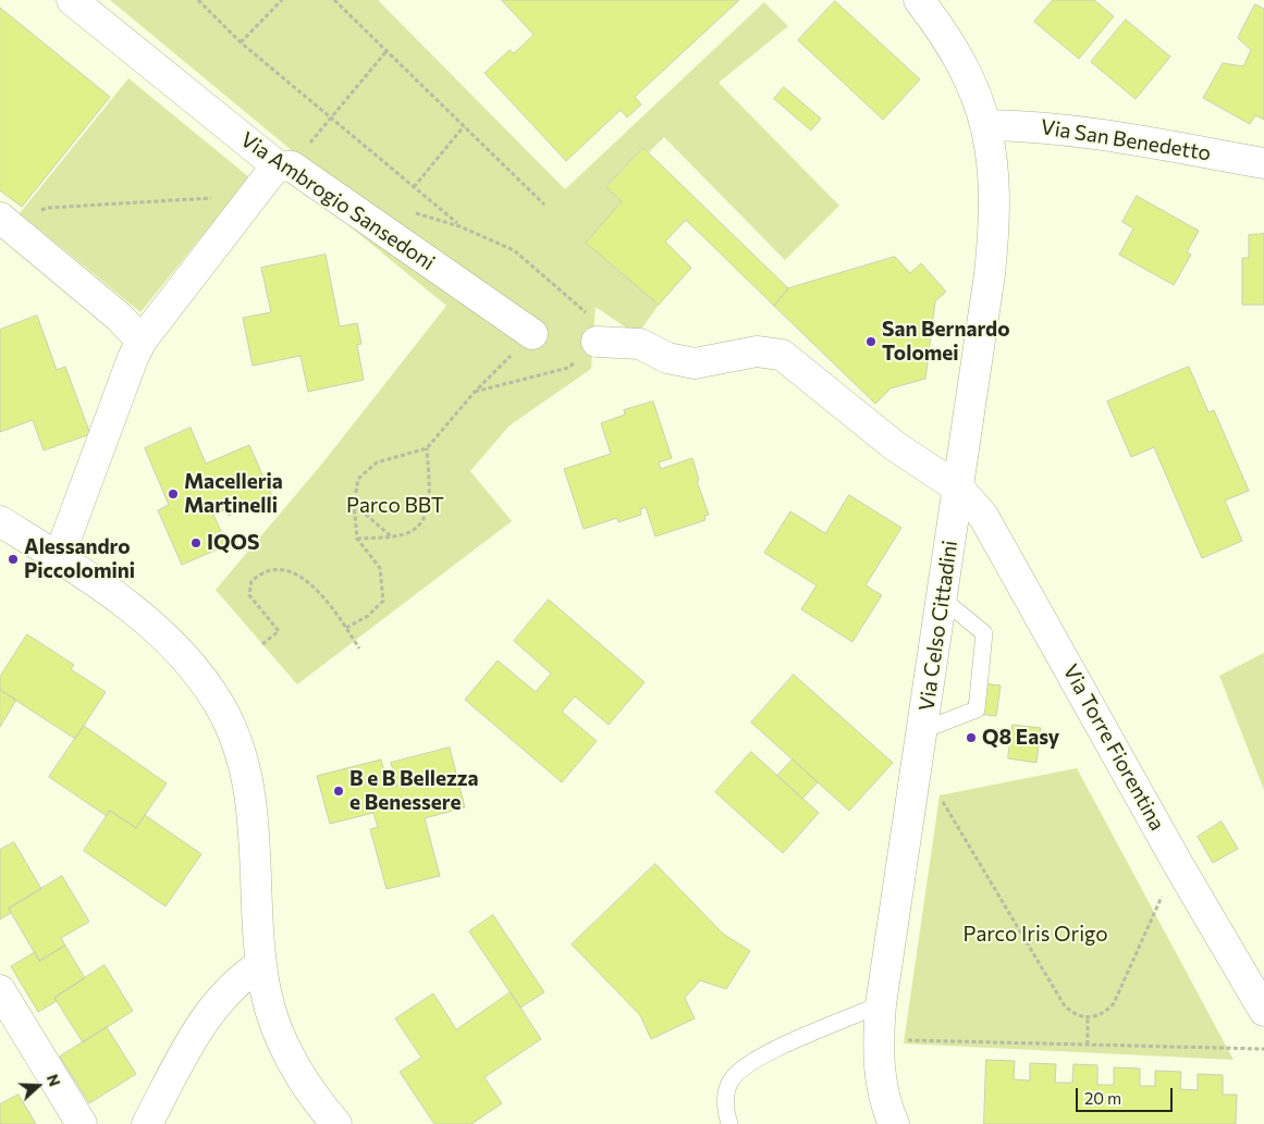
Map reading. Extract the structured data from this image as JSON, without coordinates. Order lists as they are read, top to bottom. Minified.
{"streets":{"street":["Via San Benedetto","Via Ambrogio Sansedoni","Via Celso Cittadini","Via Torre Fiorentina"]},"crossings":[["Via San Benedetto","Via Celso Cittadini"],["Via Celso Cittadini","Via Torre Fiorentina"]],"parks":["Parco BBT","Parco Iris Origo"],"places":["San Bernardo Tolomei","Macelleria Martinelli","IQOS","Alessandro Piccolomini","Q8 Easy","B e B Bellezza e Benessere"],"scale_bar":"20 m","north":"right"}
